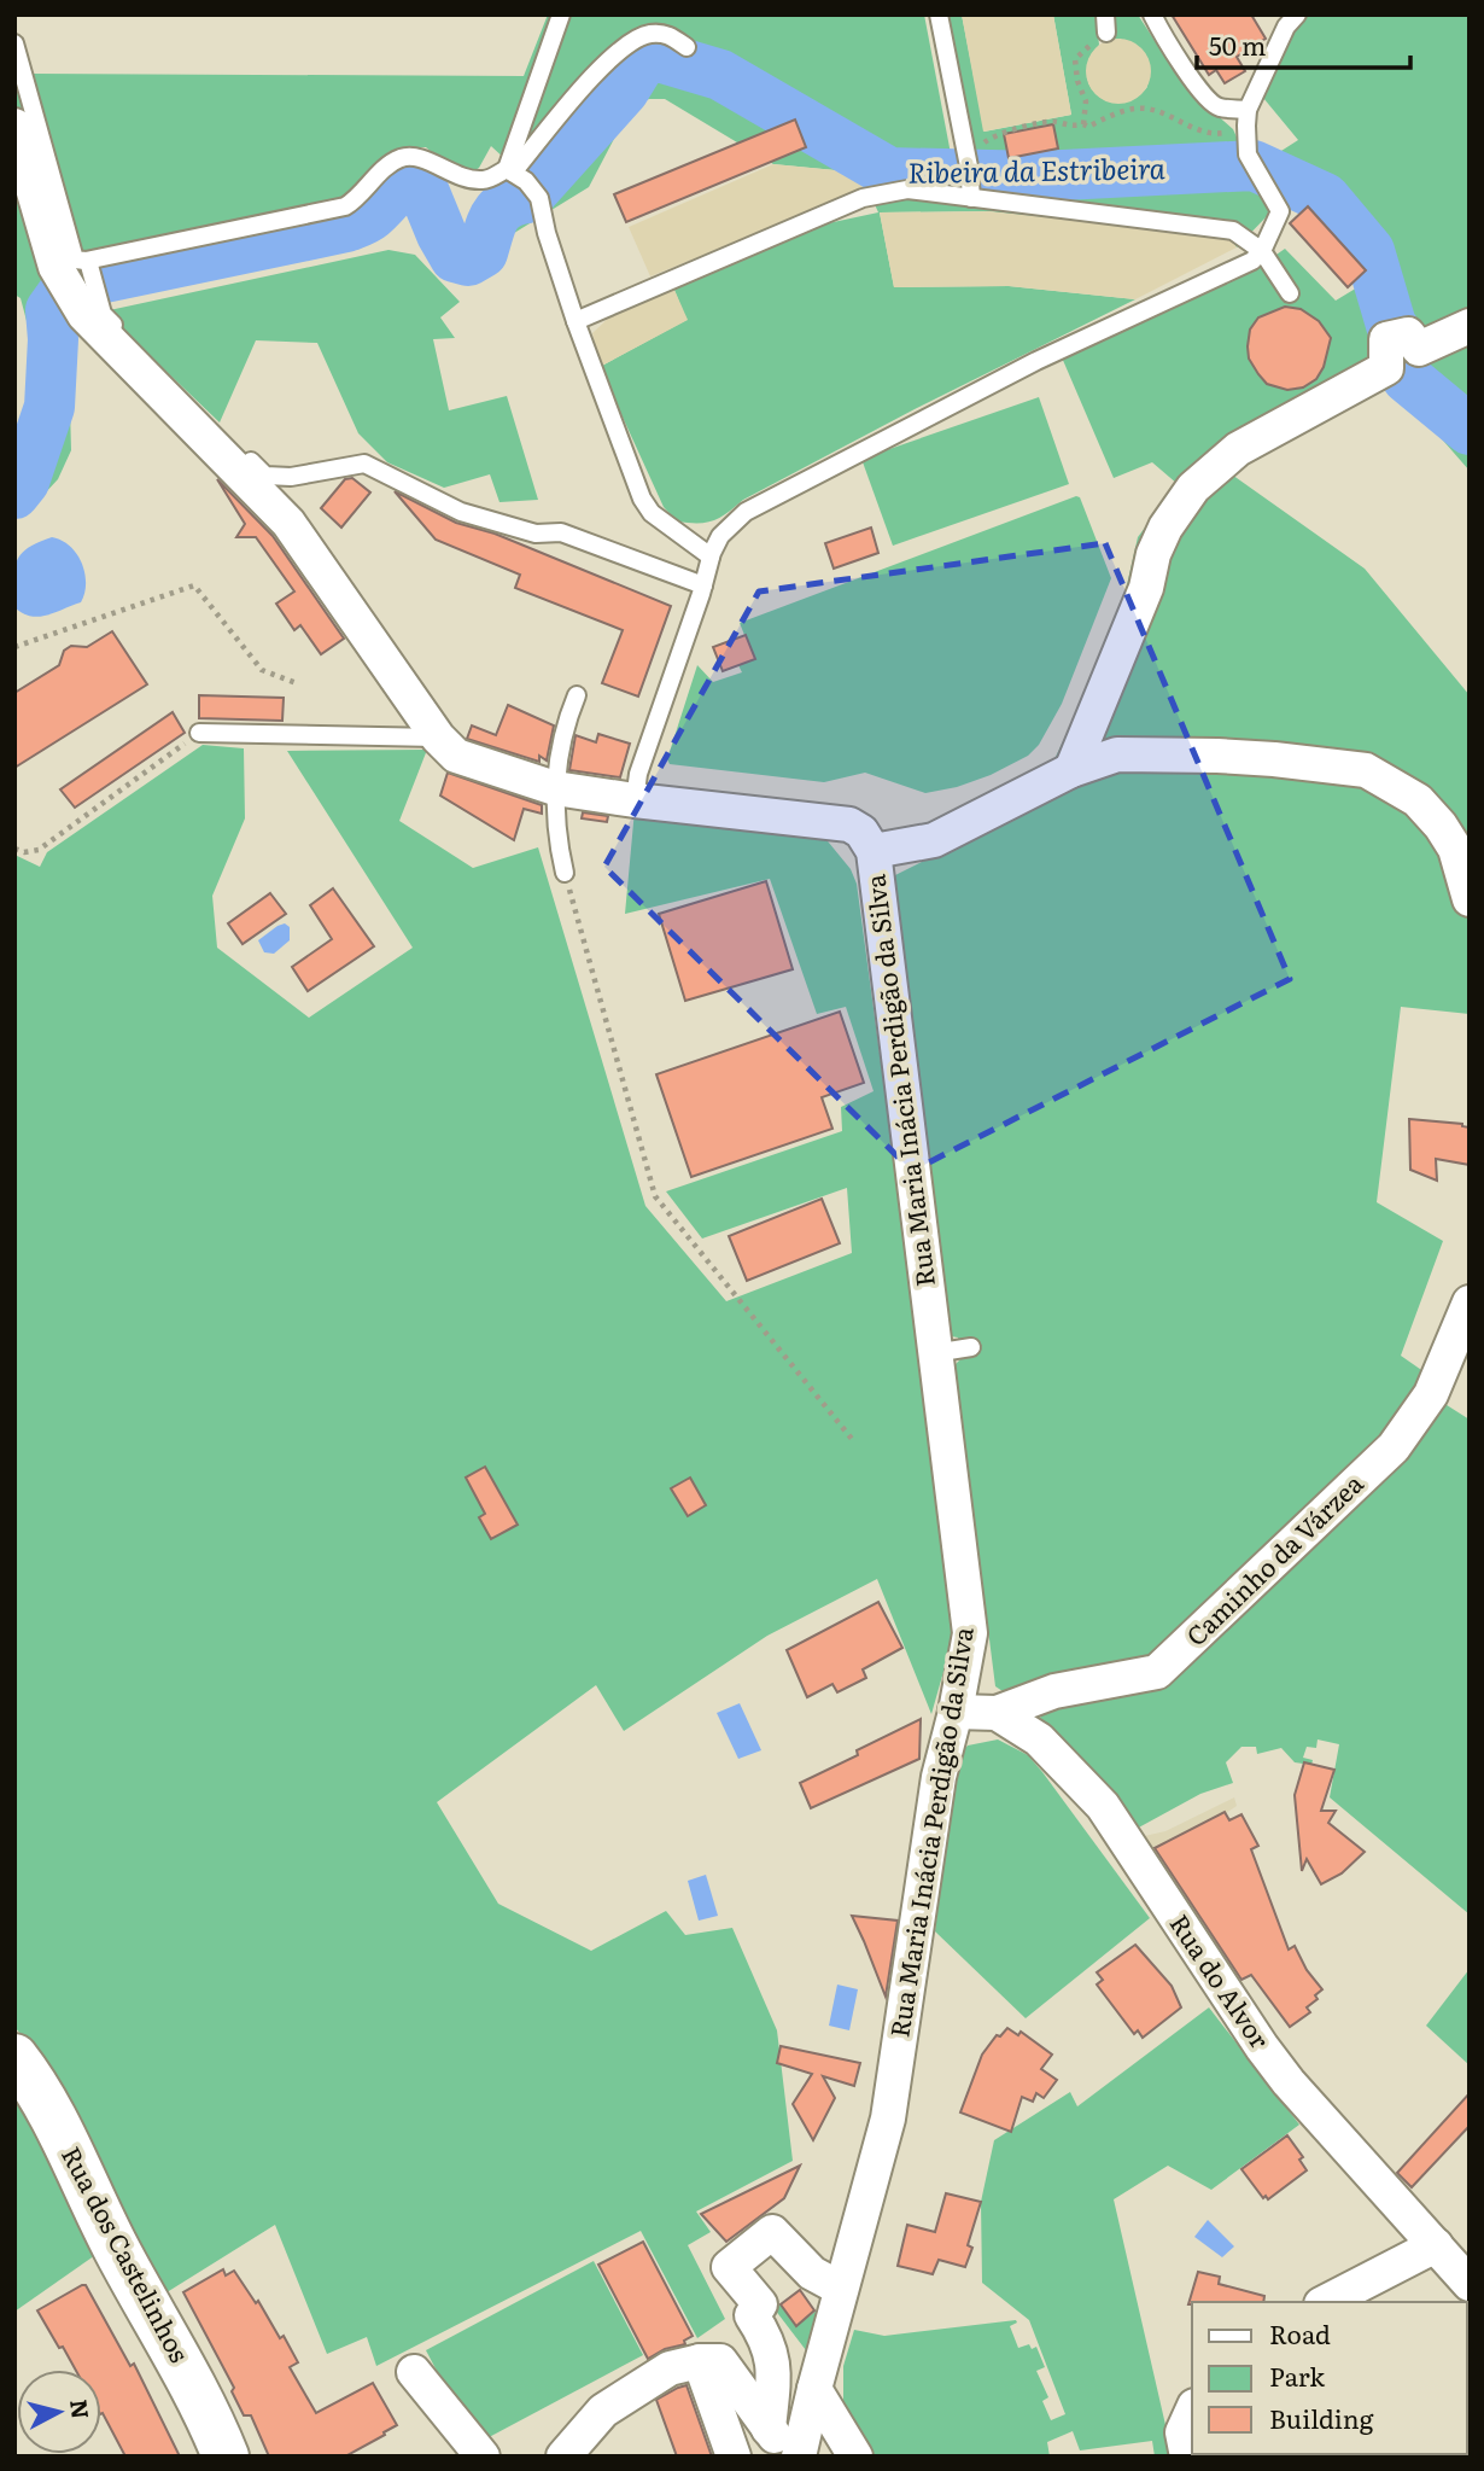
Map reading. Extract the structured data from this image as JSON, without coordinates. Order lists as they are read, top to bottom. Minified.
{"streets":{"street":["Rua Maria Inácia Perdigão da Silva","Caminho da Várzea","Rua do Alvor","Rua dos Castelinhos"]},"crossings":[["Rua Maria Inácia Perdigão da Silva","Rua do Alvor"],["Caminho da Várzea","Rua do Alvor"]],"water":["Ribeira da Estribeira"],"legend":["Road","Park","Building"],"scale_bar":"50 m","north":"right"}
